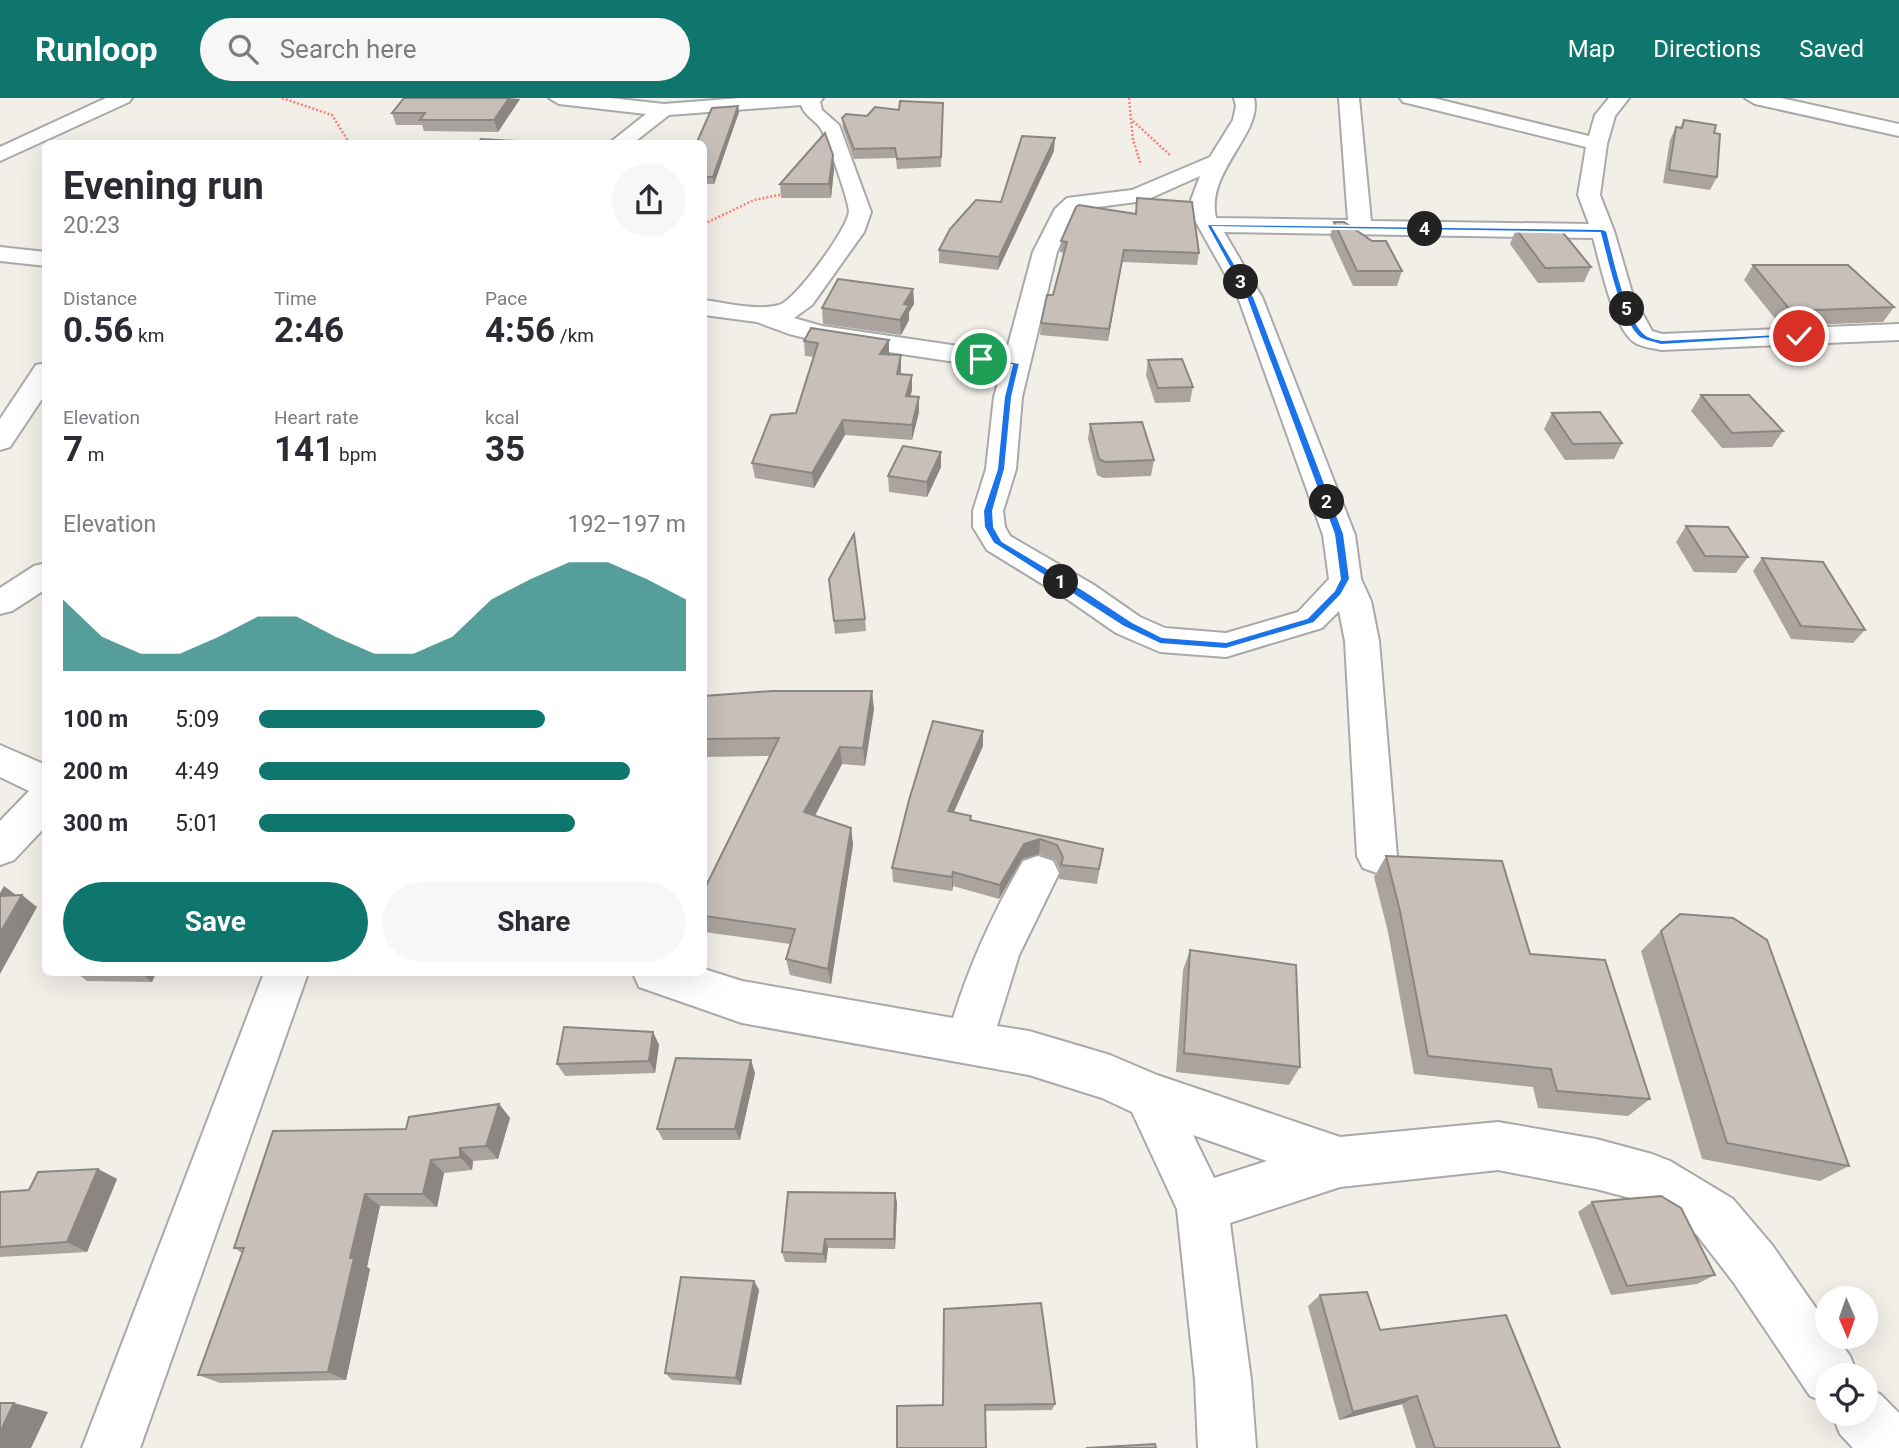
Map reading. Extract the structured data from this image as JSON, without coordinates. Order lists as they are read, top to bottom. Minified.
{"north":"bottom","page":{"header":"Runloop","search":"Search here","nav":["Map","Directions","Saved"],"heading":["Evening run","20:23"],"pins":["4","3","5","2","1"],"stats":[["Distance","0.56 km"],["Time","2:46"],["Pace","4:56 /km"],["Elevation","7 m"],["Heart rate","141 bpm"],["kcal","35"]],"chart":["Elevation","192–197 m"],"list":[{"name":"100 m","note":"5:09"},{"name":"200 m","note":"4:49"},{"name":"300 m","note":"5:01"}],"buttons":["Save","Share"]}}
